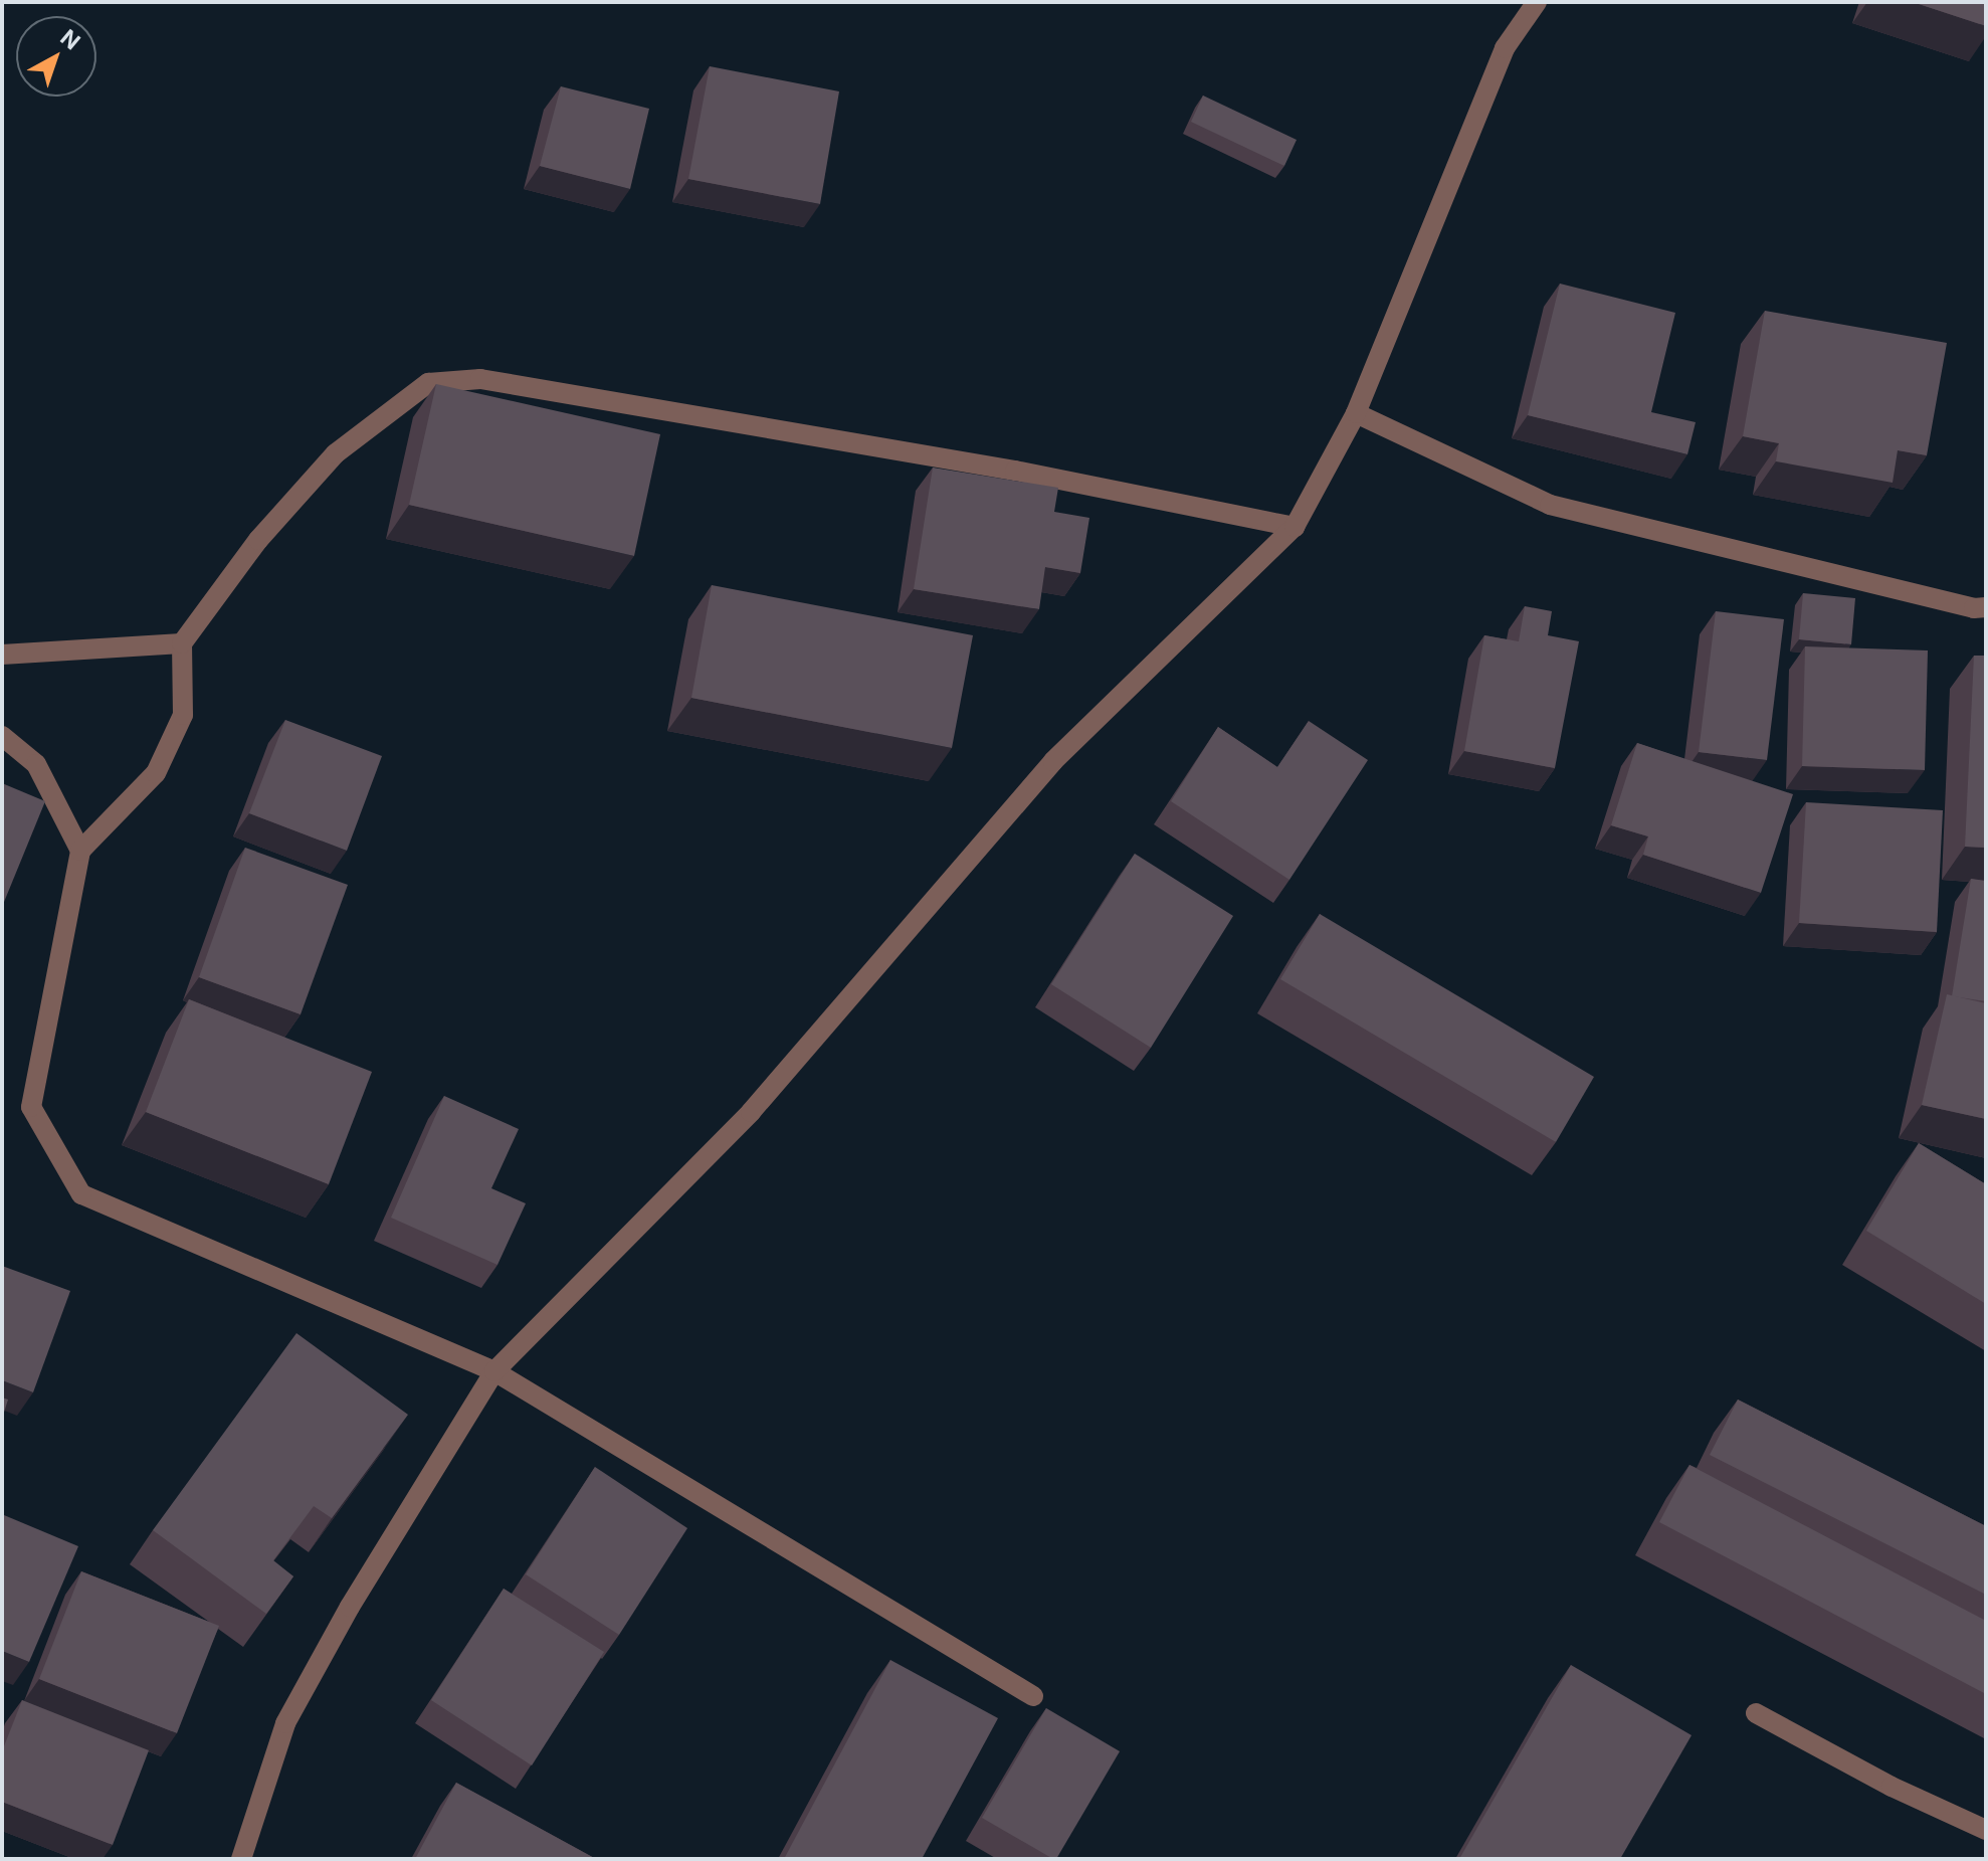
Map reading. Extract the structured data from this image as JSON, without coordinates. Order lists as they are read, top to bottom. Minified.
{"north":"top right"}
